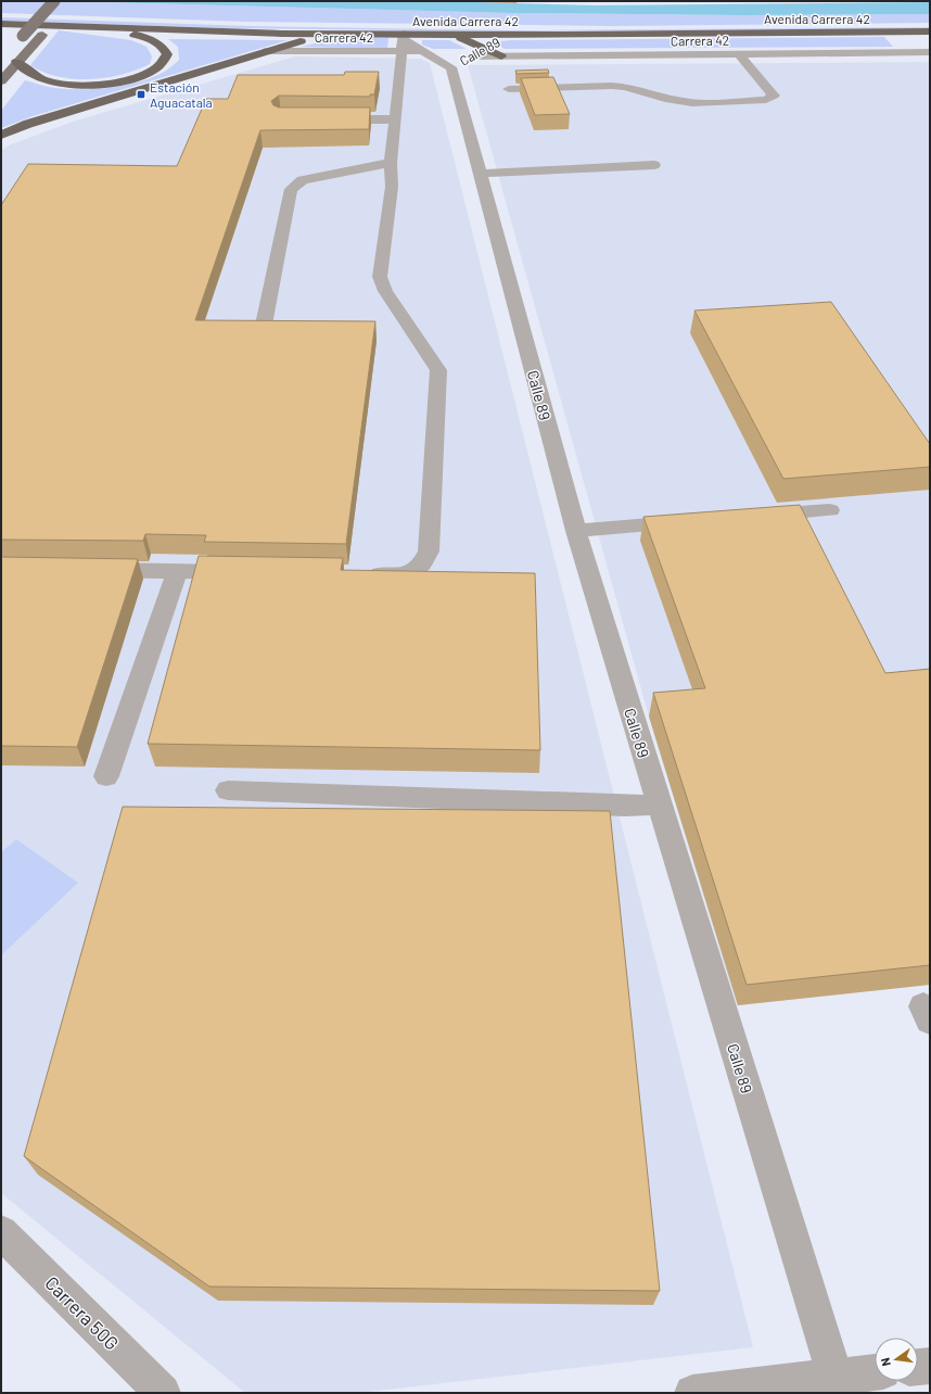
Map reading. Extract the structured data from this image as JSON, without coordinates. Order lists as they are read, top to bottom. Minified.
{"streets":{"highway":["Avenida Carrera 42"],"street":["Carrera 42","Calle 89","Carrera 50G"]},"crossings":[["Avenida Carrera 42","Calle 89"],["Carrera 42","Calle 89"]],"places":{"transit":["Estación Aguacatala"]},"north":"left"}
